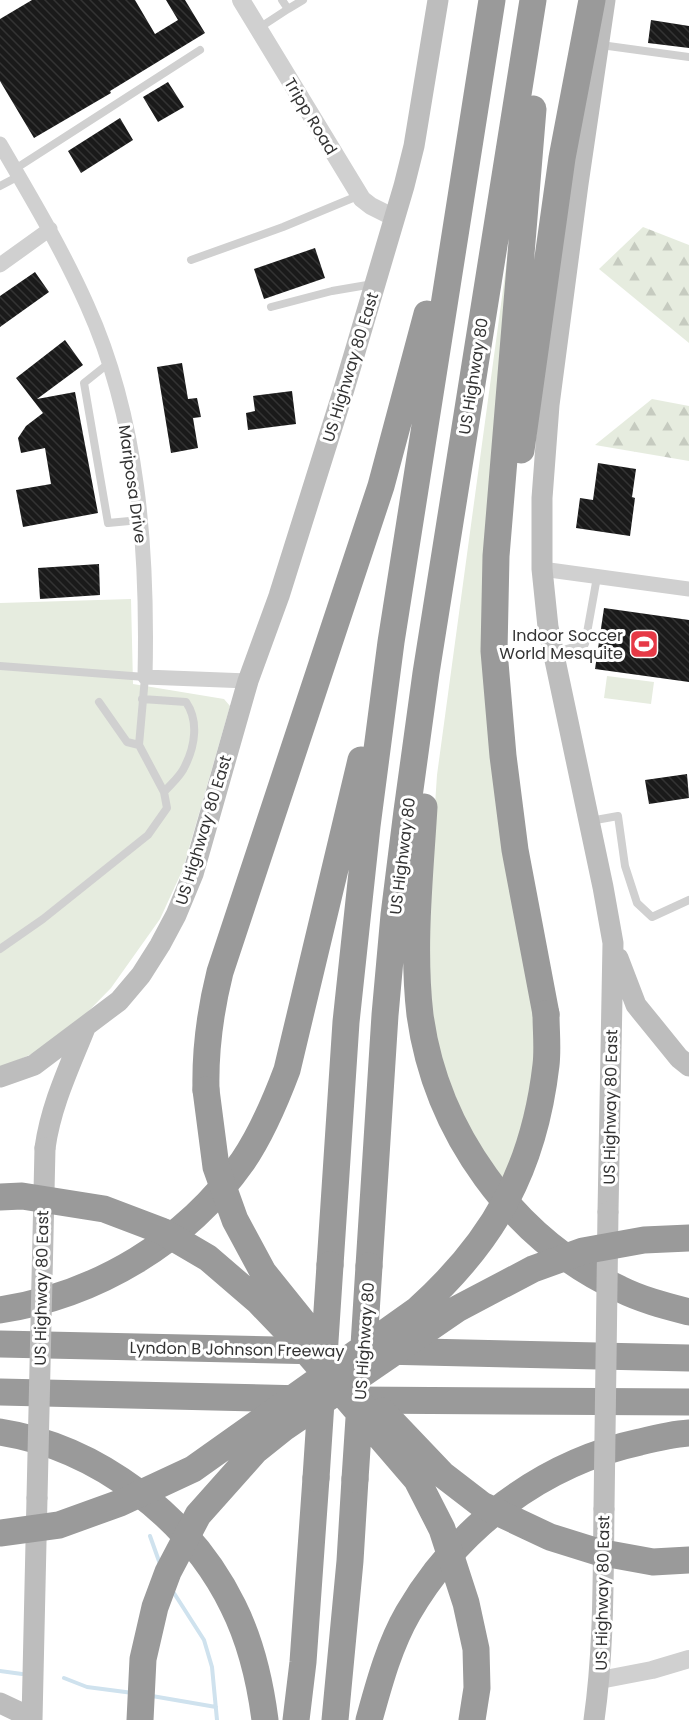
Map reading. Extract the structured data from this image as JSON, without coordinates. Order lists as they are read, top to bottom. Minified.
{"streets":{"highway":["US Highway 80","Lyndon B Johnson Freeway"],"main road":["US Highway 80 East"],"street":["Tripp Road","Mariposa Drive"]},"crossings":[["Tripp Road","US Highway 80 East"]],"places":{"sports":["Indoor Soccer World Mesquite"]}}
